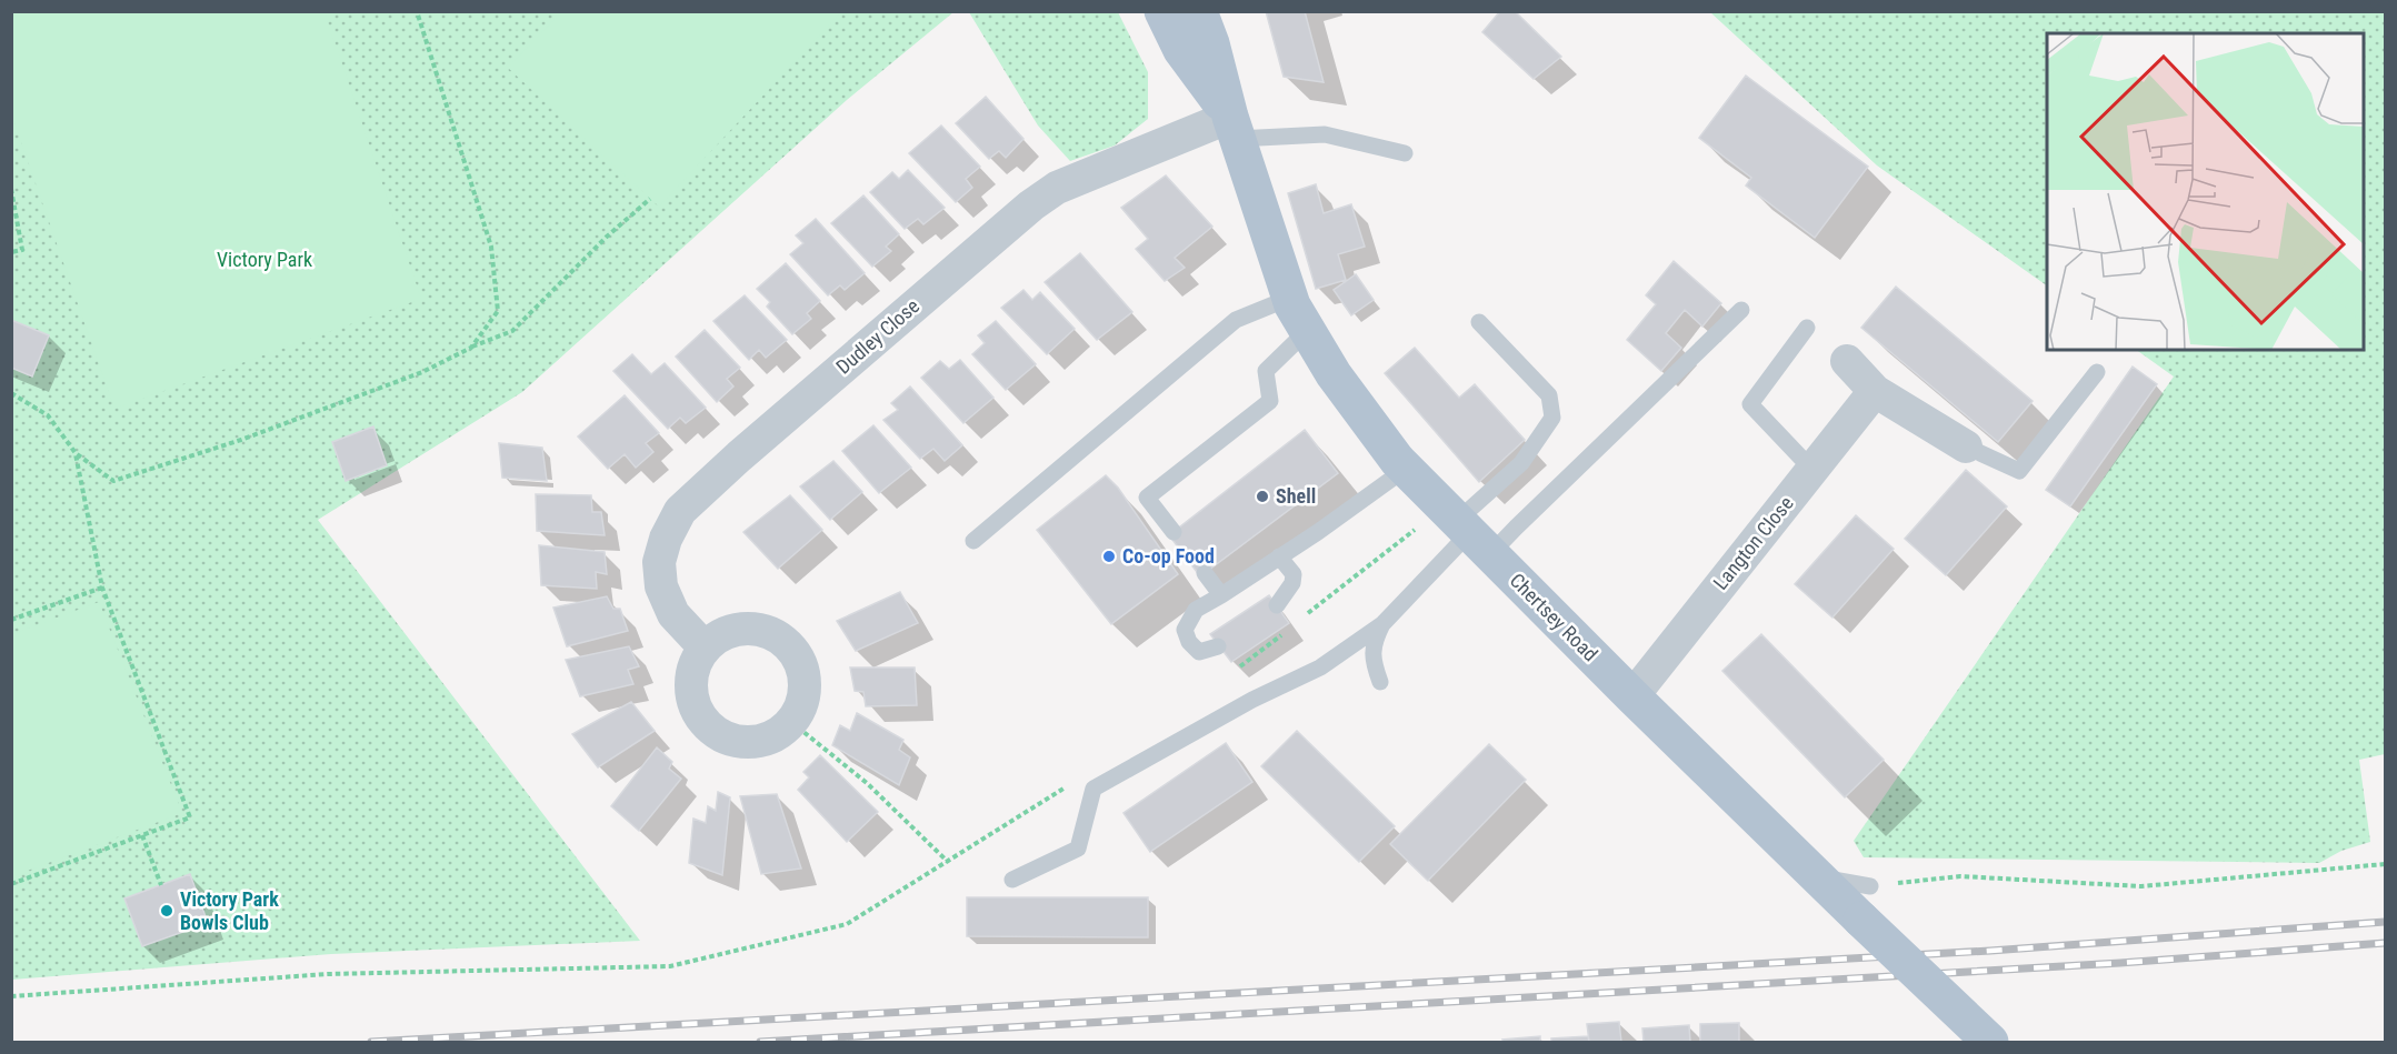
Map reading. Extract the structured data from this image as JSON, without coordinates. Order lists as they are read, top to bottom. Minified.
{"streets":{"main road":["Chertsey Road"],"street":["Dudley Close","Langton Close"]},"crossings":[["Dudley Close","Chertsey Road"],["Langton Close","Chertsey Road"]],"parks":["Victory Park"],"places":["Shell","Co-op Food","Victory Park Bowls Club"]}
